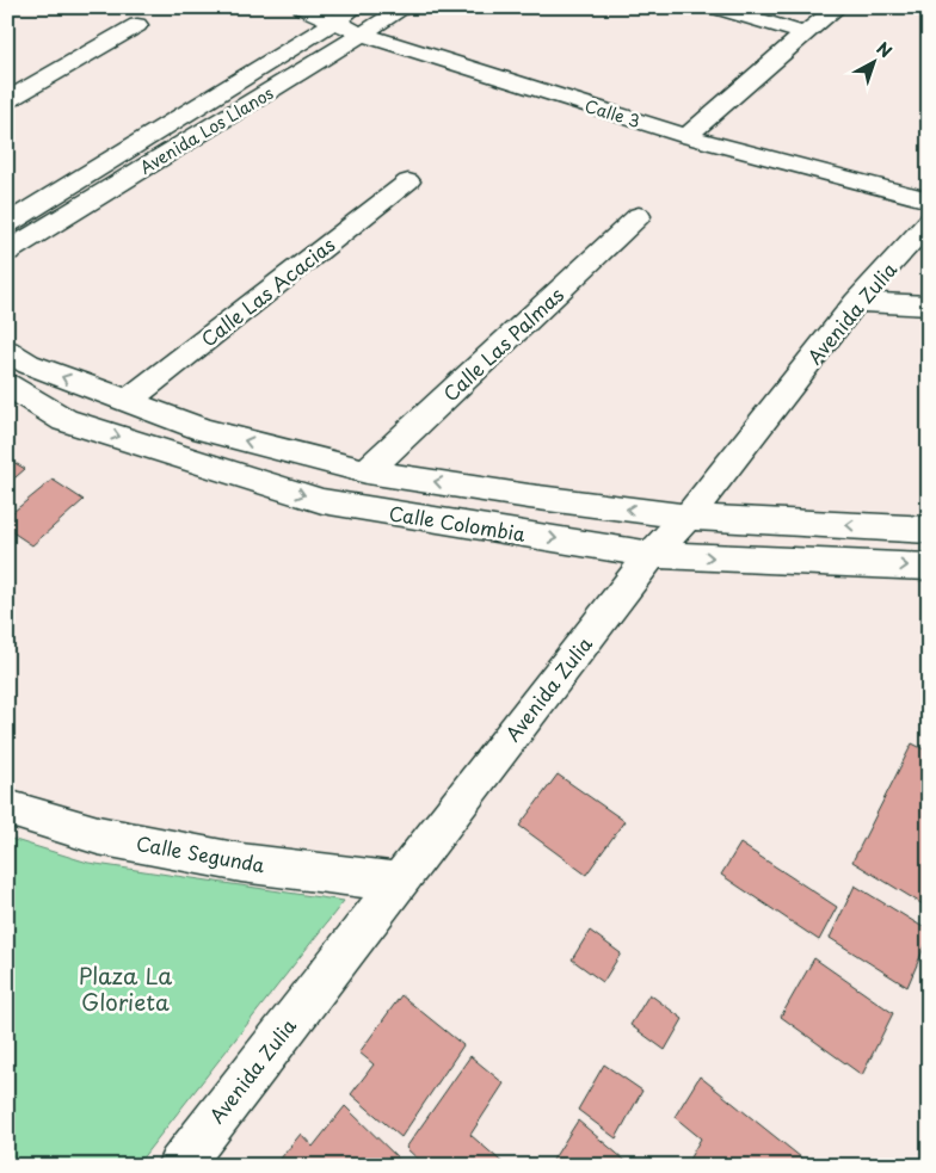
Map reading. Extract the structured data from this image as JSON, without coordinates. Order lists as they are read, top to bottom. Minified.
{"streets":{"street":["Calle 3","Avenida Los Llanos","Calle Las Acacias","Avenida Zulia","Calle Las Palmas","Calle Colombia","Calle Segunda"]},"crossings":[["Calle 3","Avenida Los Llanos"],["Calle Las Acacias","Calle Colombia"],["Avenida Zulia","Calle Colombia"],["Avenida Zulia","Calle Segunda"],["Calle Las Palmas","Calle Colombia"]],"parks":["Plaza La Glorieta"],"north":"top right"}
